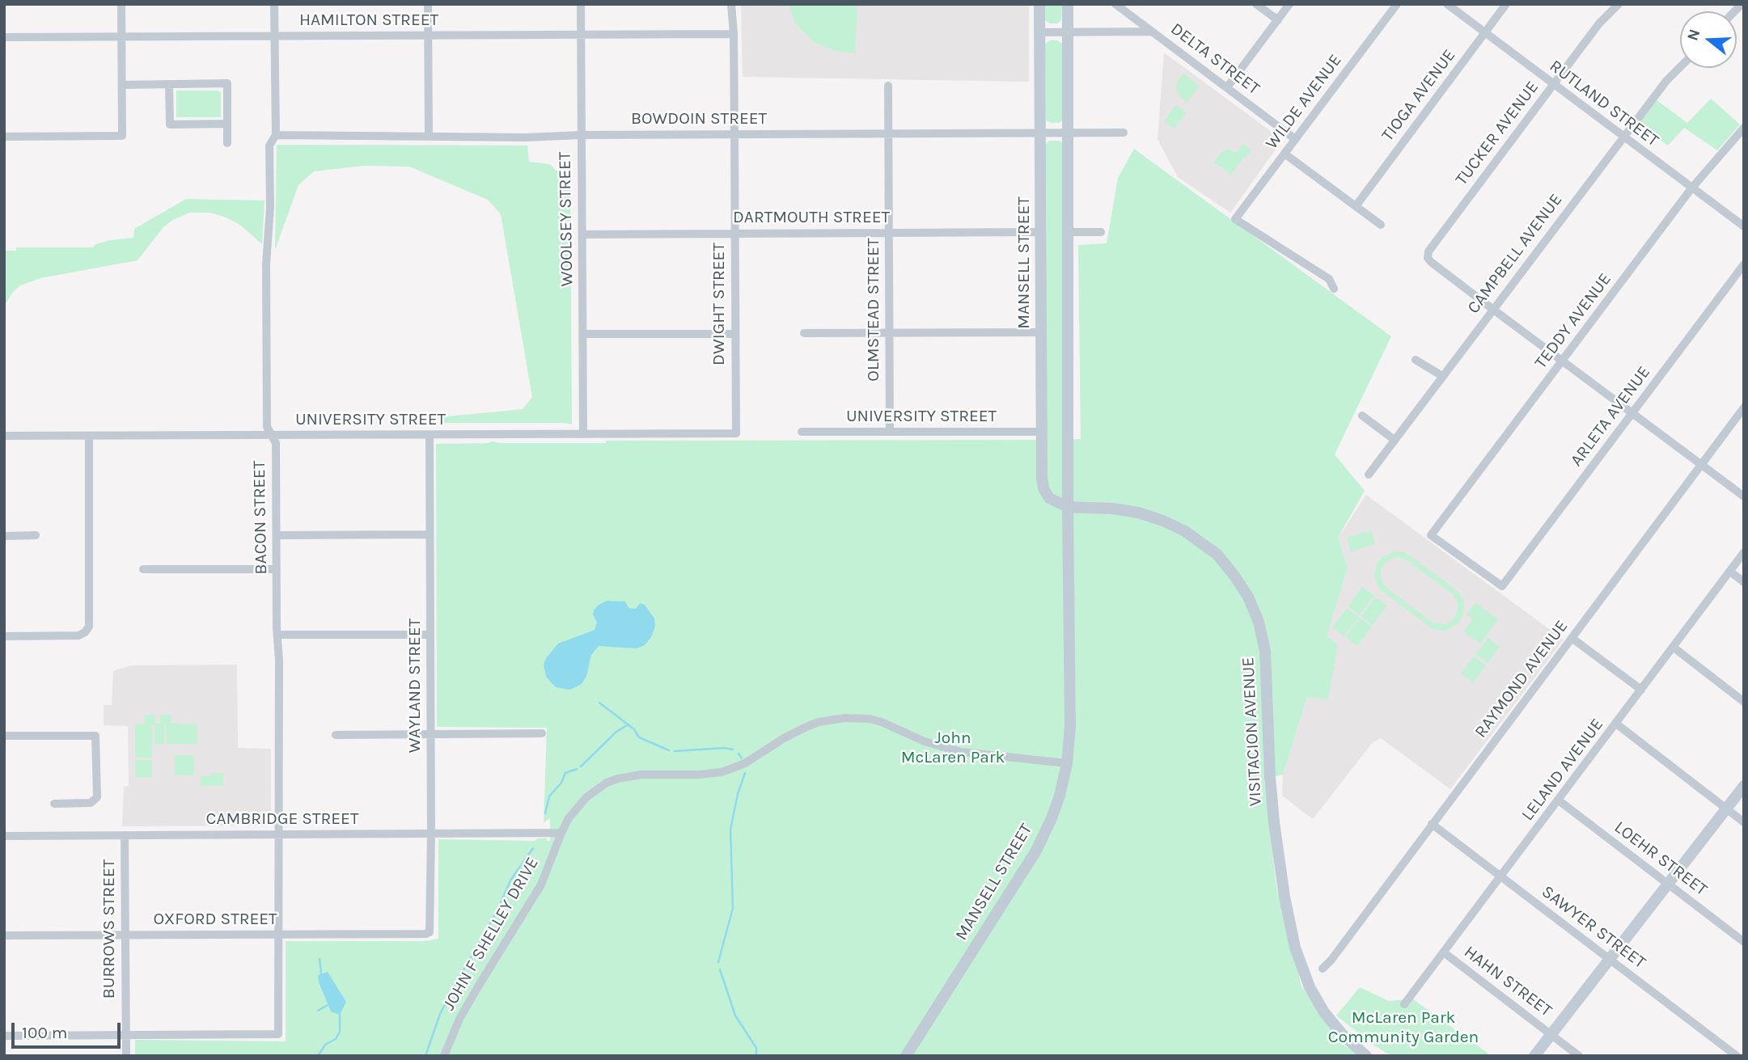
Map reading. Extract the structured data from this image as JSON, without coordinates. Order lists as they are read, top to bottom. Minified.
{"streets":{"street":["HAMILTON STREET","DELTA STREET","TIOGA AVENUE","WILDE AVENUE","RUTLAND STREET","BOWDOIN STREET","TUCKER AVENUE","DARTMOUTH STREET","WOOLSEY STREET","CAMPBELL AVENUE","MANSELL STREET","DWIGHT STREET","OLMSTEAD STREET","TEDDY AVENUE","UNIVERSITY STREET","ARLETA AVENUE","BACON STREET","RAYMOND AVENUE","WAYLAND STREET","VISITACION AVENUE","LELAND AVENUE","CAMBRIDGE STREET","LOEHR STREET","OXFORD STREET","SAWYER STREET","BURROWS STREET","JOHN F SHELLEY DRIVE","HAHN STREET"]},"crossings":[["HAMILTON STREET","WOOLSEY STREET"],["HAMILTON STREET","DWIGHT STREET"],["HAMILTON STREET","BACON STREET"],["DELTA STREET","WILDE AVENUE"],["TIOGA AVENUE","RUTLAND STREET"],["RUTLAND STREET","TUCKER AVENUE"],["RUTLAND STREET","CAMPBELL AVENUE"],["RUTLAND STREET","TEDDY AVENUE"],["BOWDOIN STREET","WOOLSEY STREET"],["BOWDOIN STREET","MANSELL STREET"],["BOWDOIN STREET","DWIGHT STREET"],["BOWDOIN STREET","OLMSTEAD STREET"],["BOWDOIN STREET","BACON STREET"],["TUCKER AVENUE","CAMPBELL AVENUE"],["DARTMOUTH STREET","WOOLSEY STREET"],["DARTMOUTH STREET","MANSELL STREET"],["DARTMOUTH STREET","DWIGHT STREET"],["DARTMOUTH STREET","OLMSTEAD STREET"],["WOOLSEY STREET","UNIVERSITY STREET"],["MANSELL STREET","UNIVERSITY STREET"],["MANSELL STREET","VISITACION AVENUE"],["MANSELL STREET","JOHN F SHELLEY DRIVE"],["DWIGHT STREET","UNIVERSITY STREET"],["OLMSTEAD STREET","UNIVERSITY STREET"],["TEDDY AVENUE","ARLETA AVENUE"],["UNIVERSITY STREET","BACON STREET"],["UNIVERSITY STREET","WAYLAND STREET"],["BACON STREET","CAMBRIDGE STREET"],["BACON STREET","OXFORD STREET"],["BACON STREET","BURROWS STREET"],["RAYMOND AVENUE","SAWYER STREET"],["WAYLAND STREET","CAMBRIDGE STREET"],["WAYLAND STREET","OXFORD STREET"],["LELAND AVENUE","LOEHR STREET"],["LELAND AVENUE","SAWYER STREET"],["LELAND AVENUE","HAHN STREET"],["CAMBRIDGE STREET","BURROWS STREET"],["CAMBRIDGE STREET","JOHN F SHELLEY DRIVE"],["OXFORD STREET","BURROWS STREET"]],"parks":["John McLaren Park","McLaren Park Community Garden"],"scale_bar":"100 m","north":"left"}
